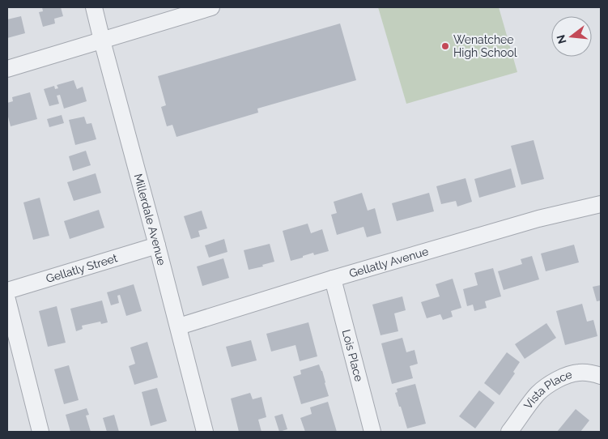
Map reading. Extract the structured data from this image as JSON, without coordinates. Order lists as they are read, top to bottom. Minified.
{"streets":{"street":["Millerdale Avenue","Gellatly Avenue","Gellatly Street","Lois Place","Vista Place"]},"crossings":[["Millerdale Avenue","Gellatly Avenue"],["Millerdale Avenue","Gellatly Street"],["Gellatly Avenue","Lois Place"]],"places":["Wenatchee High School"],"north":"left"}
